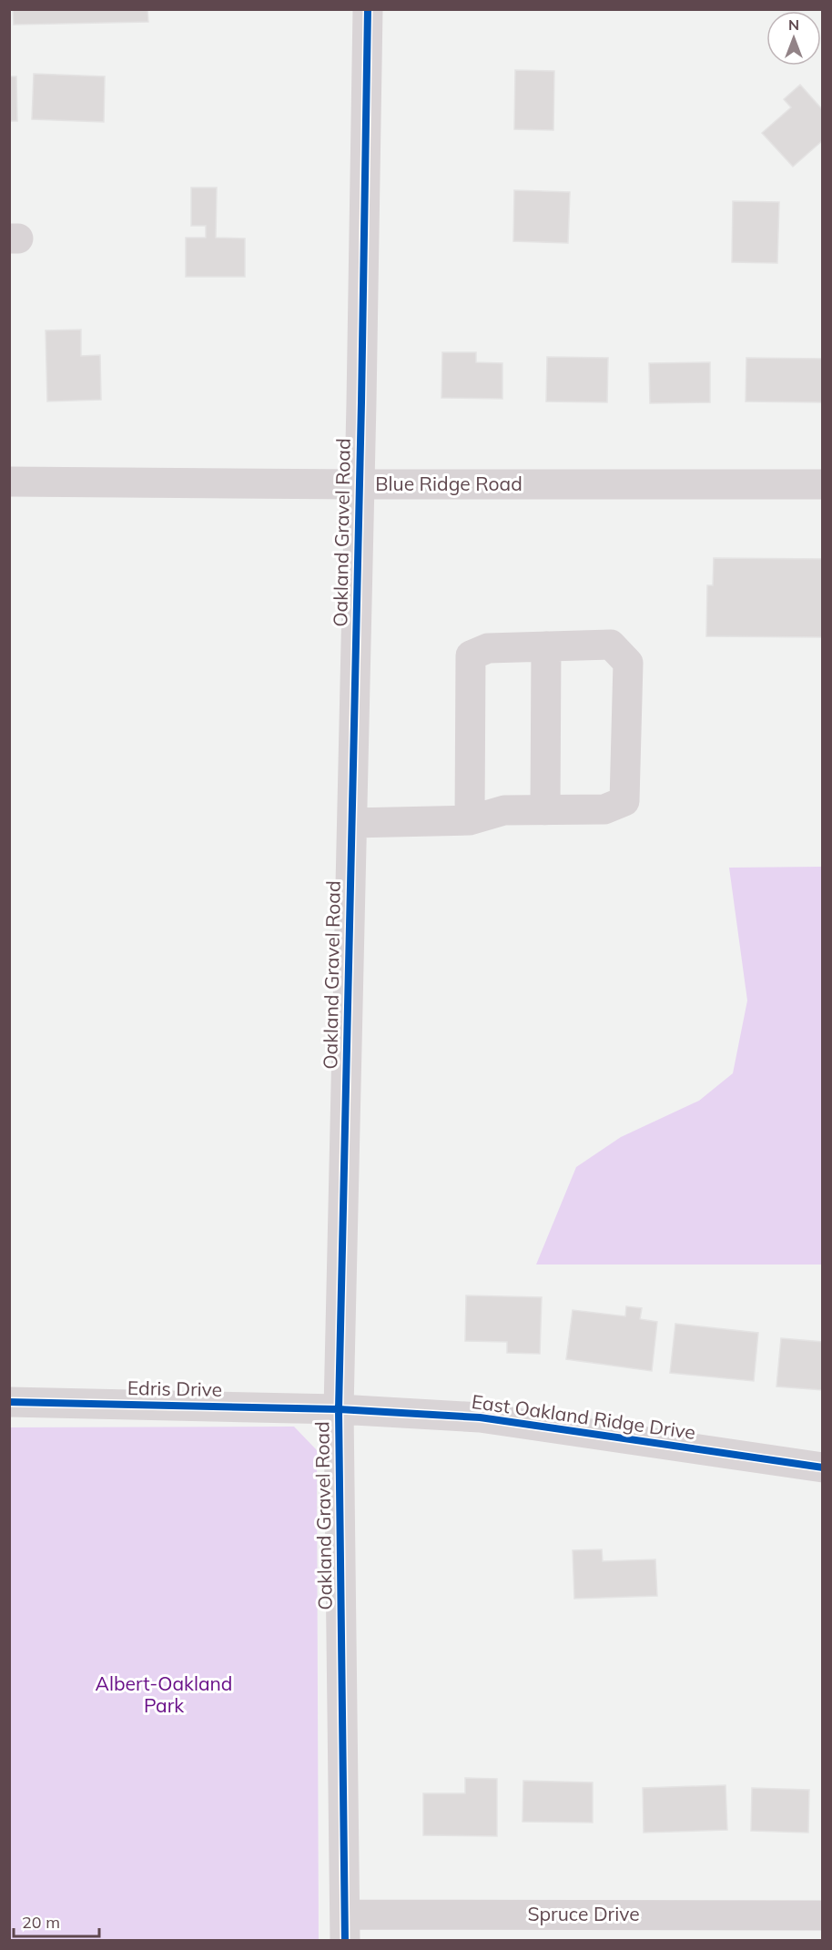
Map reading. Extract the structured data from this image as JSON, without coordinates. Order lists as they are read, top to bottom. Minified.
{"streets":{"street":["Blue Ridge Road","Oakland Gravel Road","Edris Drive","East Oakland Ridge Drive","Spruce Drive"]},"crossings":[["Blue Ridge Road","Oakland Gravel Road"],["Oakland Gravel Road","Edris Drive"],["Oakland Gravel Road","East Oakland Ridge Drive"],["Oakland Gravel Road","Spruce Drive"],["Edris Drive","East Oakland Ridge Drive"]],"parks":["Albert-Oakland Park"],"scale_bar":"20 m","north":"top"}
